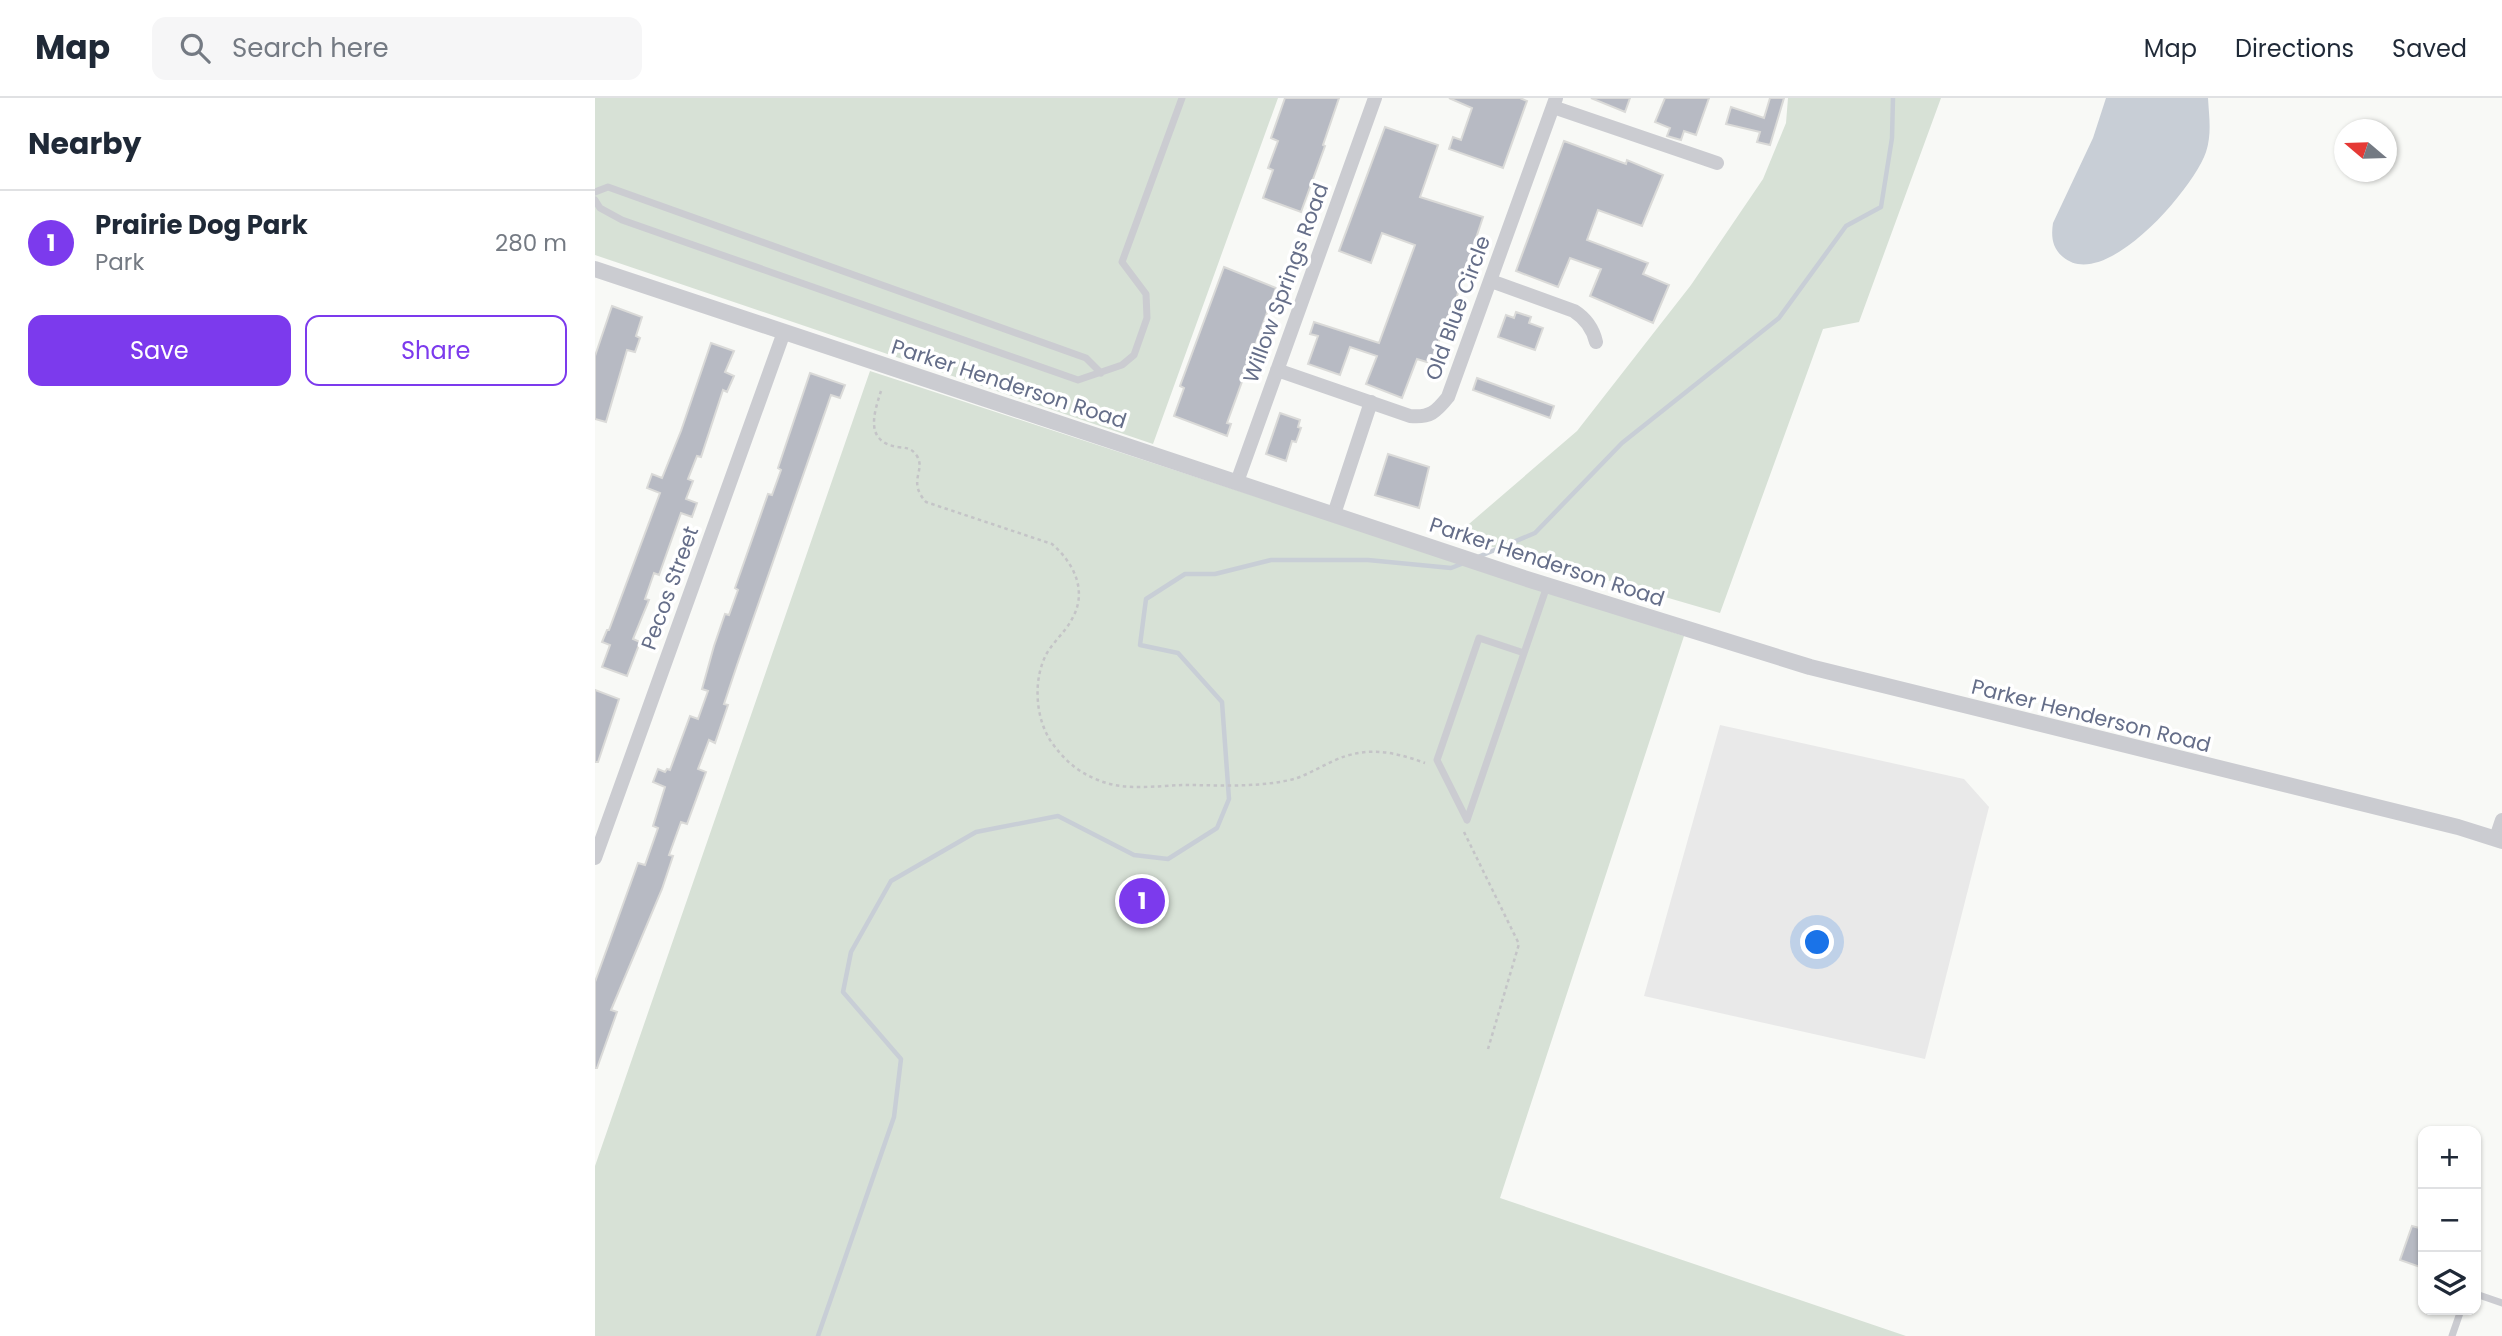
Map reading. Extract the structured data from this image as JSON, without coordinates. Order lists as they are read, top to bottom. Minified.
{"streets":{"street":["Willow Springs Road","Old Blue Circle","Parker Henderson Road","Pecos Street"]},"crossings":[["Willow Springs Road","Old Blue Circle"],["Willow Springs Road","Parker Henderson Road"],["Parker Henderson Road","Pecos Street"]],"north":"left","page":{"header":"Map","search":"Search here","nav":["Map","Directions","Saved"],"heading":"Nearby","list":[{"mark":"1","name":"Prairie Dog Park","note":"Park","value":"280 m"}],"buttons":["Save","Share"],"pins":"1","map_buttons":["+","−"]}}
